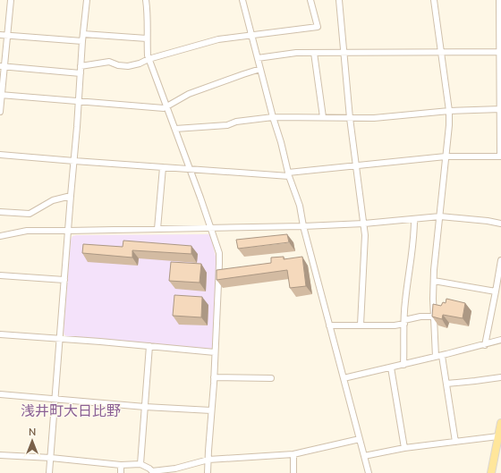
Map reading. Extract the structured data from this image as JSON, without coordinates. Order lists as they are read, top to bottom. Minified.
{"districts":["浅井町大日比野"],"north":"top"}
